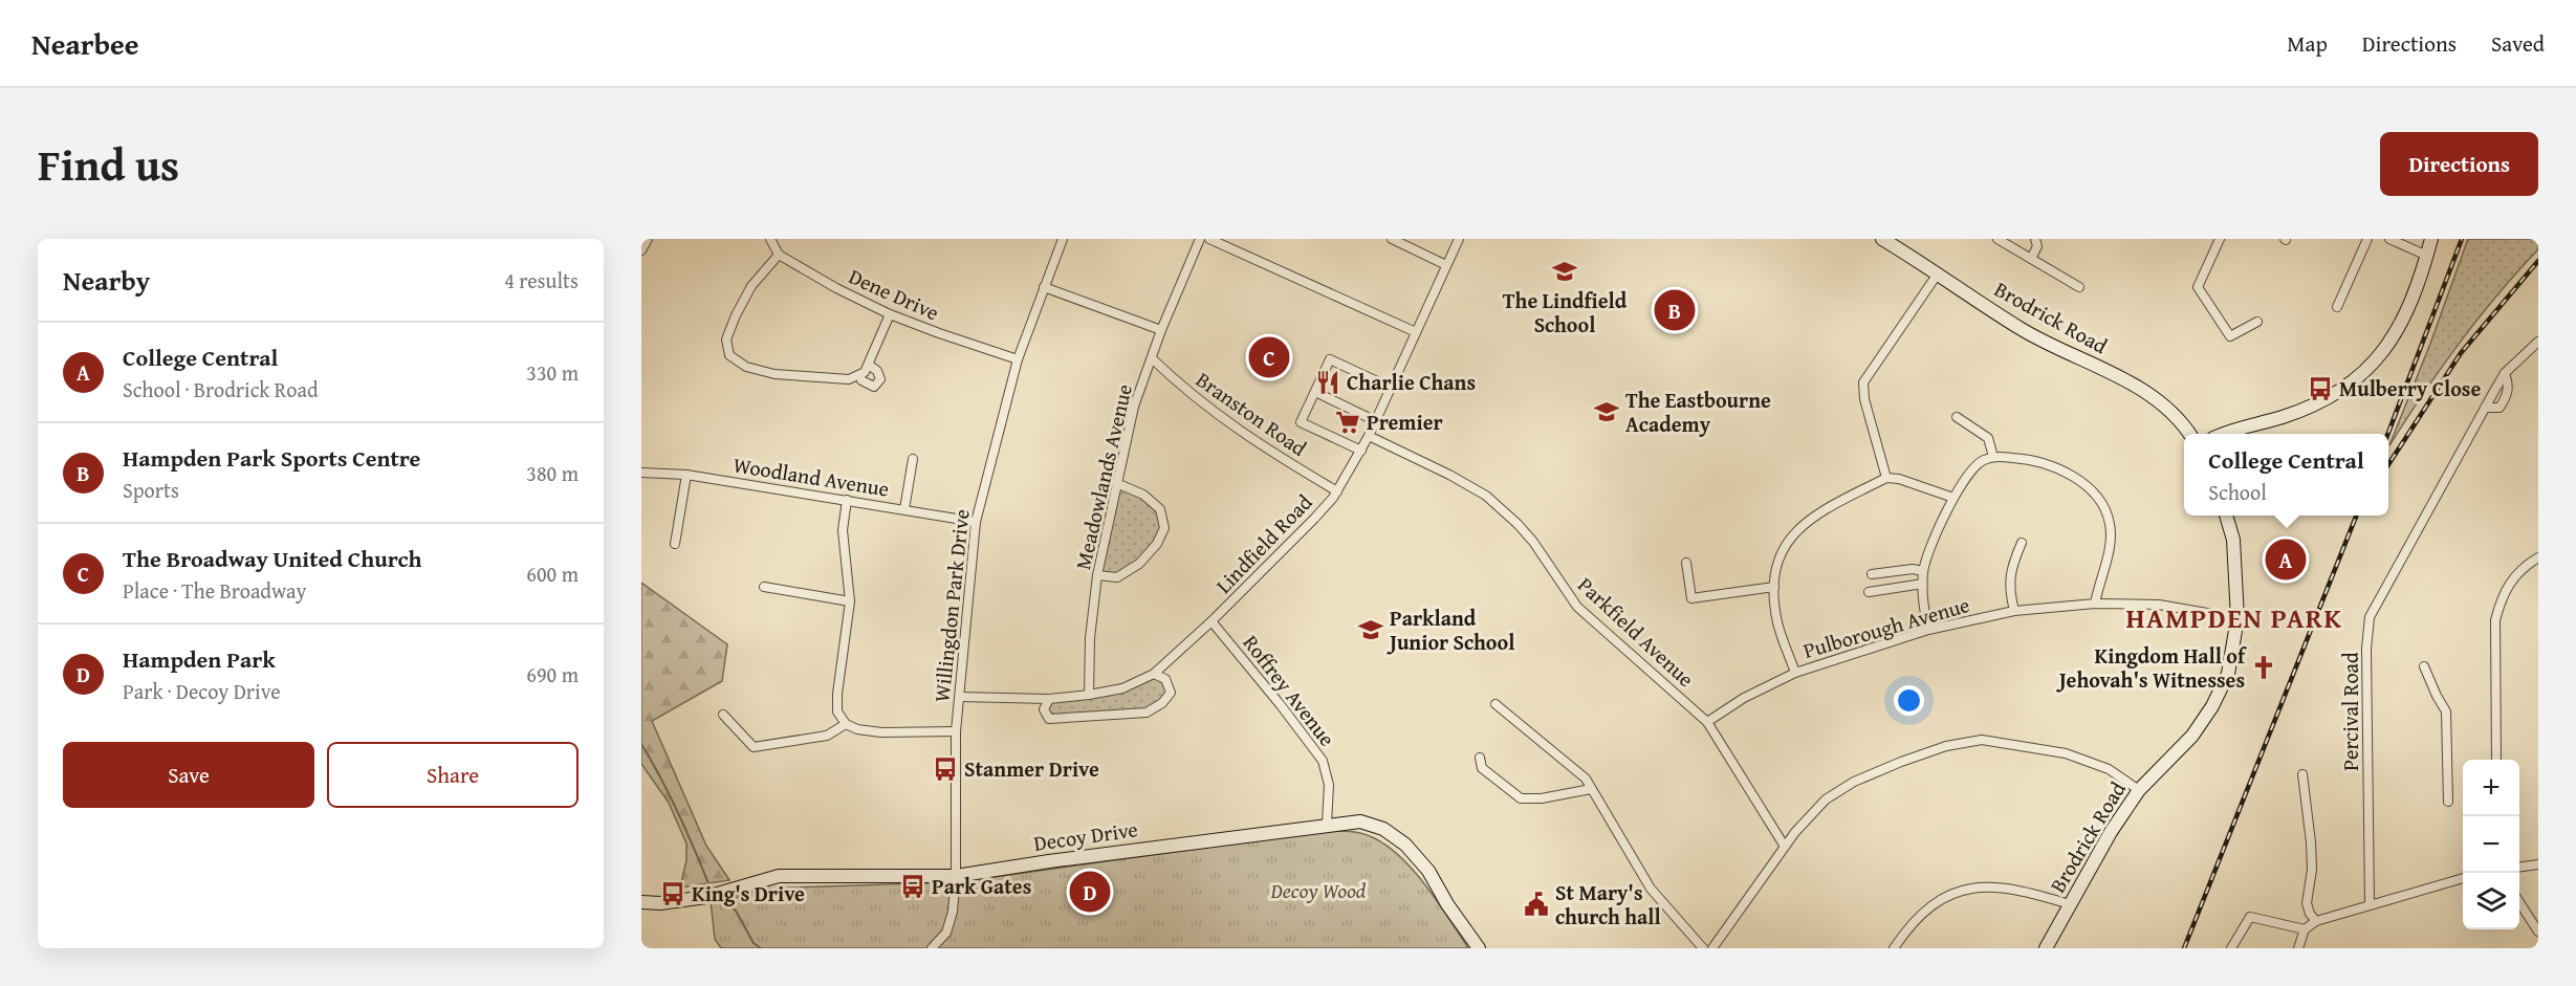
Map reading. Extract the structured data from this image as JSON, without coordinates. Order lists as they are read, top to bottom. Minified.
{"streets":{"street":["Dene Drive","Brodrick Road","Branston Road","Woodland Avenue","Meadowlands Avenue","Lindfield Road","Willingdon Park Drive","Pulborough Avenue","Parkfield Avenue","Roffrey Avenue","Percival Road","Decoy Drive"]},"crossings":[["Dene Drive","Willingdon Park Drive"],["Brodrick Road","Pulborough Avenue"],["Branston Road","Meadowlands Avenue"],["Branston Road","Lindfield Road"],["Woodland Avenue","Willingdon Park Drive"],["Meadowlands Avenue","Lindfield Road"],["Lindfield Road","Willingdon Park Drive"],["Lindfield Road","Parkfield Avenue"],["Lindfield Road","Roffrey Avenue"],["Willingdon Park Drive","Decoy Drive"],["Pulborough Avenue","Parkfield Avenue"],["Roffrey Avenue","Decoy Drive"]],"districts":["HAMPDEN PARK"],"parks":["Decoy Wood"],"places":{"school or university":["The Lindfield School","The Eastbourne Academy","Parkland Junior School"],"restaurant":["Charlie Chans"],"bus stop":["Mulberry Close","Stanmer Drive","Park Gates","King's Drive"],"supermarket":["Premier"],"church":["Kingdom Hall of Jehovah's Witnesses"],"public building":["St Mary's church hall"]},"page":{"header":"Nearbee","nav":["Map","Directions","Saved"],"title":"Find us","buttons":["Directions",["Save","Share"]],"heading":["Nearby","4 results"],"pins":["B","C","A","D"],"list":[{"mark":"A","name":"College Central","note":"School · Brodrick Road","value":"330 m"},{"mark":"B","name":"Hampden Park Sports Centre","note":"Sports","value":"380 m"},{"mark":"C","name":"The Broadway United Church","note":"Place · The Broadway","value":"600 m"},{"mark":"D","name":"Hampden Park","note":"Park · Decoy Drive","value":"690 m"}],"popup":["College Central","School"],"map_buttons":["+","−"]}}
